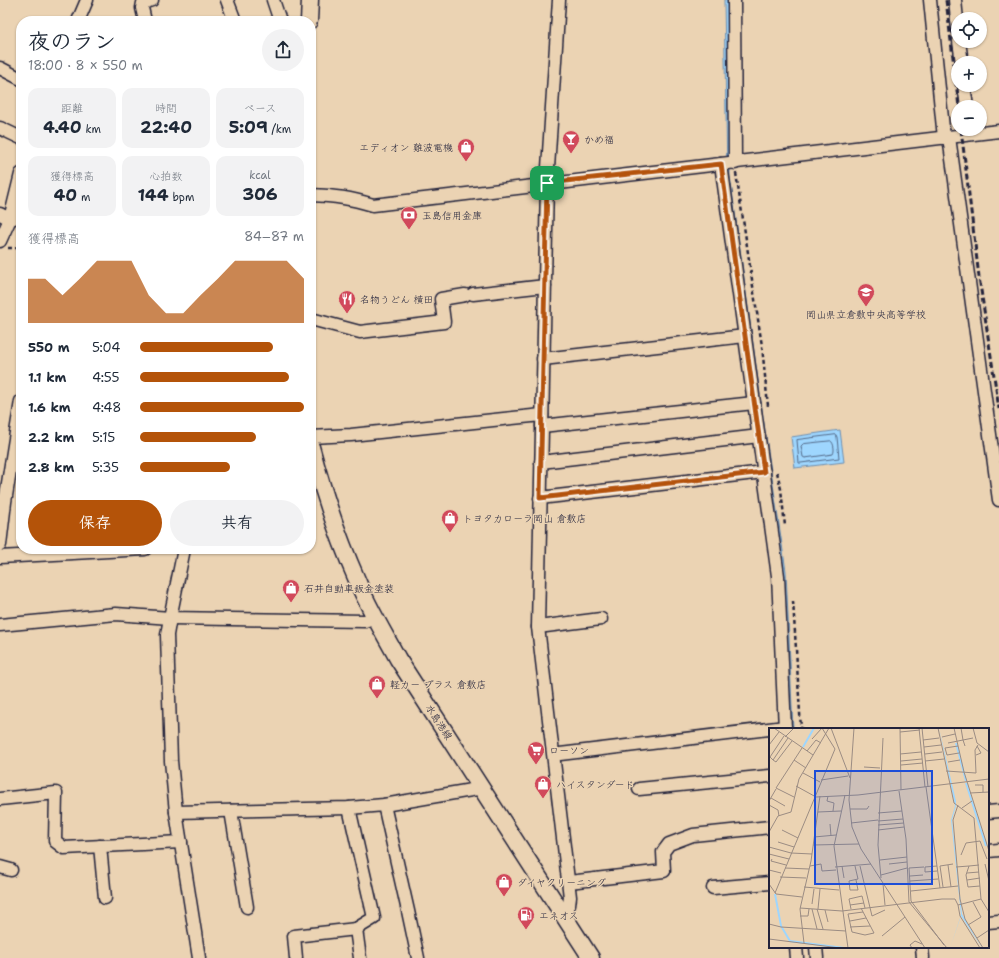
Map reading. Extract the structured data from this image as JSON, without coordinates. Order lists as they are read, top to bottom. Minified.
{"streets":{"main road":["水島港線"]},"places":{"bar":["かめ福"],"shop":["エディオン 難波電機","トヨタカローラ岡山 倉敷店","石井自動車鈑金塗装","軽カー プラス 倉敷店","ハイスタンダード","ダイヤクリーニング"],"bank":["玉島信用金庫"],"school or university":["岡山県立倉敷中央高等学校"],"restaurant":["名物うどん 横田"],"supermarket":["ローソン"],"fuel station":["エネオス"]},"page":{"map_buttons":["+","−"],"heading":["夜のラン","18:00 · 8 × 550 m"],"stats":[["距離","4.40 km"],["時間","22:40"],["ペース","5:09 /km"],["獲得標高","40 m"],["心拍数","144 bpm"],["kcal","306"]],"chart":["獲得標高","84–87 m"],"list":[{"name":"550 m","note":"5:04"},{"name":"1.1 km","note":"4:55"},{"name":"1.6 km","note":"4:48"},{"name":"2.2 km","note":"5:15"},{"name":"2.8 km","note":"5:35"}],"buttons":["保存","共有"]}}
